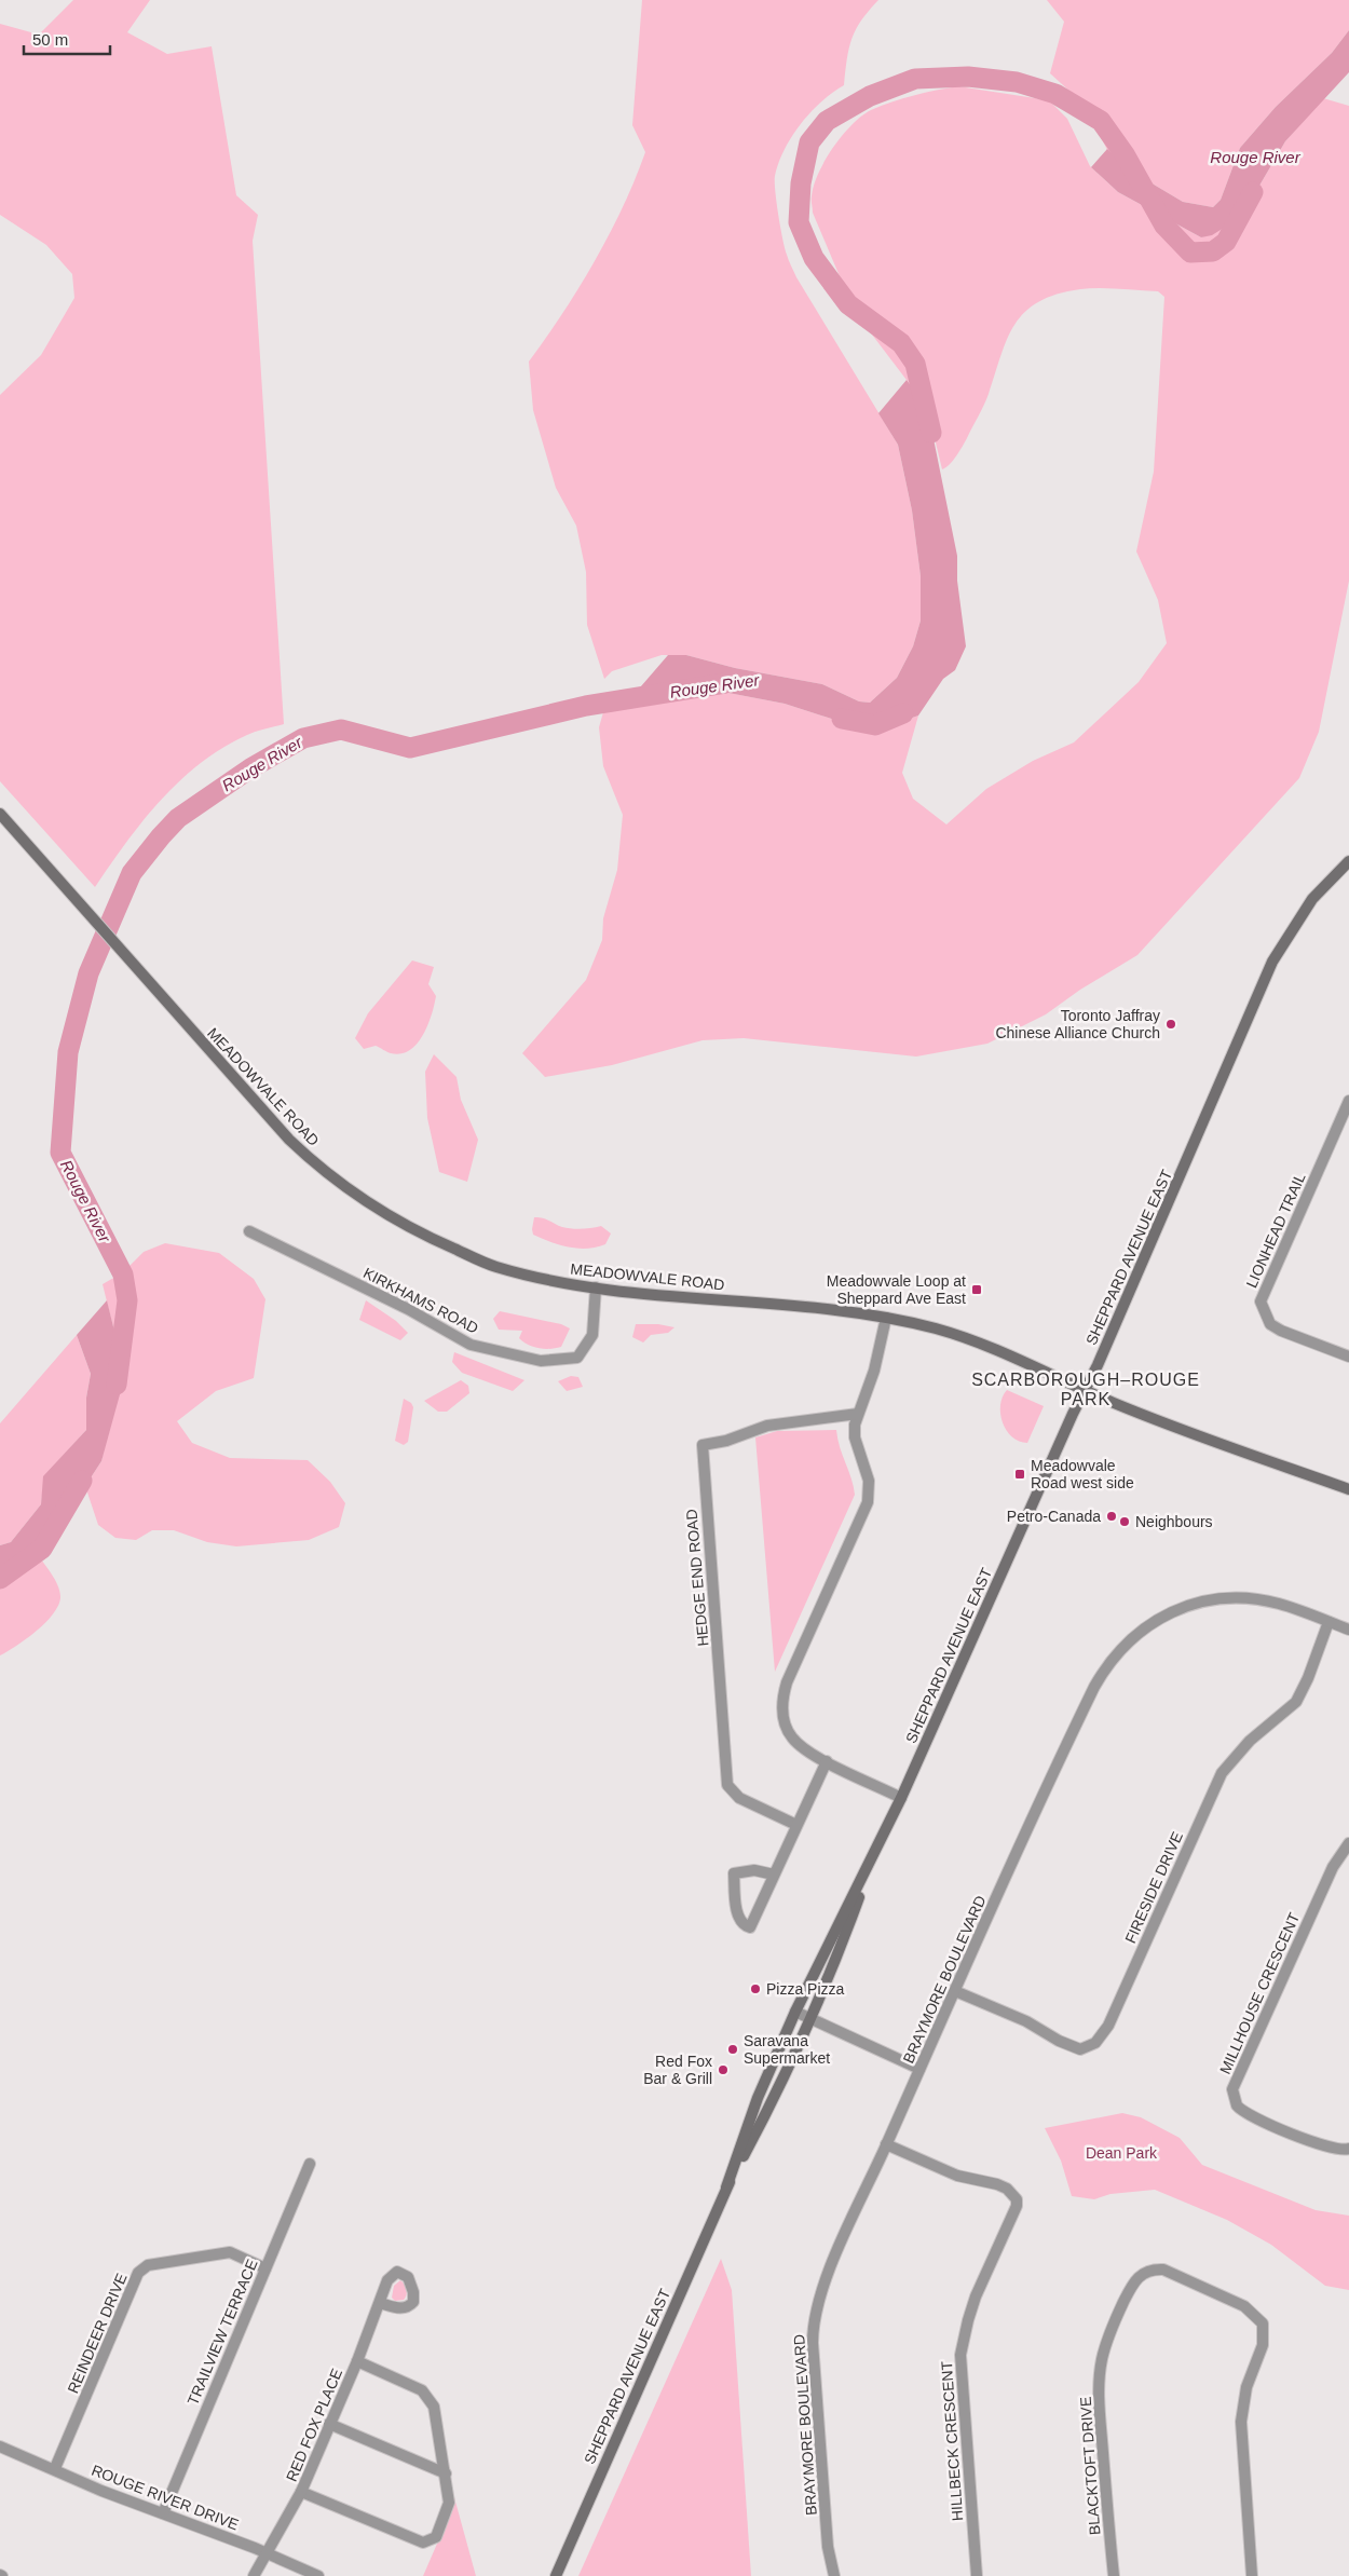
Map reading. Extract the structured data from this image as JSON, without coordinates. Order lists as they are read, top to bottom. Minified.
{"streets":{"main road":["MEADOWVALE ROAD","SHEPPARD AVENUE EAST"],"street":["LIONHEAD TRAIL","KIRKHAMS ROAD","HEDGE END ROAD","FIRESIDE DRIVE","BRAYMORE BOULEVARD","MILLHOUSE CRESCENT","TRAILVIEW TERRACE","REINDEER DRIVE","RED FOX PLACE","HILLBECK CRESCENT","BLACKTOFT DRIVE","ROUGE RIVER DRIVE"]},"crossings":[["MEADOWVALE ROAD","SHEPPARD AVENUE EAST"],["MEADOWVALE ROAD","KIRKHAMS ROAD"],["FIRESIDE DRIVE","BRAYMORE BOULEVARD"],["BRAYMORE BOULEVARD","HILLBECK CRESCENT"],["TRAILVIEW TERRACE","REINDEER DRIVE"],["TRAILVIEW TERRACE","ROUGE RIVER DRIVE"],["REINDEER DRIVE","ROUGE RIVER DRIVE"],["RED FOX PLACE","ROUGE RIVER DRIVE"]],"districts":["SCARBOROUGH–ROUGE PARK"],"water":["Rouge River"],"parks":["Dean Park"],"places":{"other":["Toronto Jaffray Chinese Alliance Church","Petro-Canada","Neighbours","Pizza Pizza","Saravana Supermarket","Red Fox Bar & Grill"],"transit":["Meadowvale Loop at Sheppard Ave East","Meadowvale Road west side"]},"scale_bar":"50 m"}
